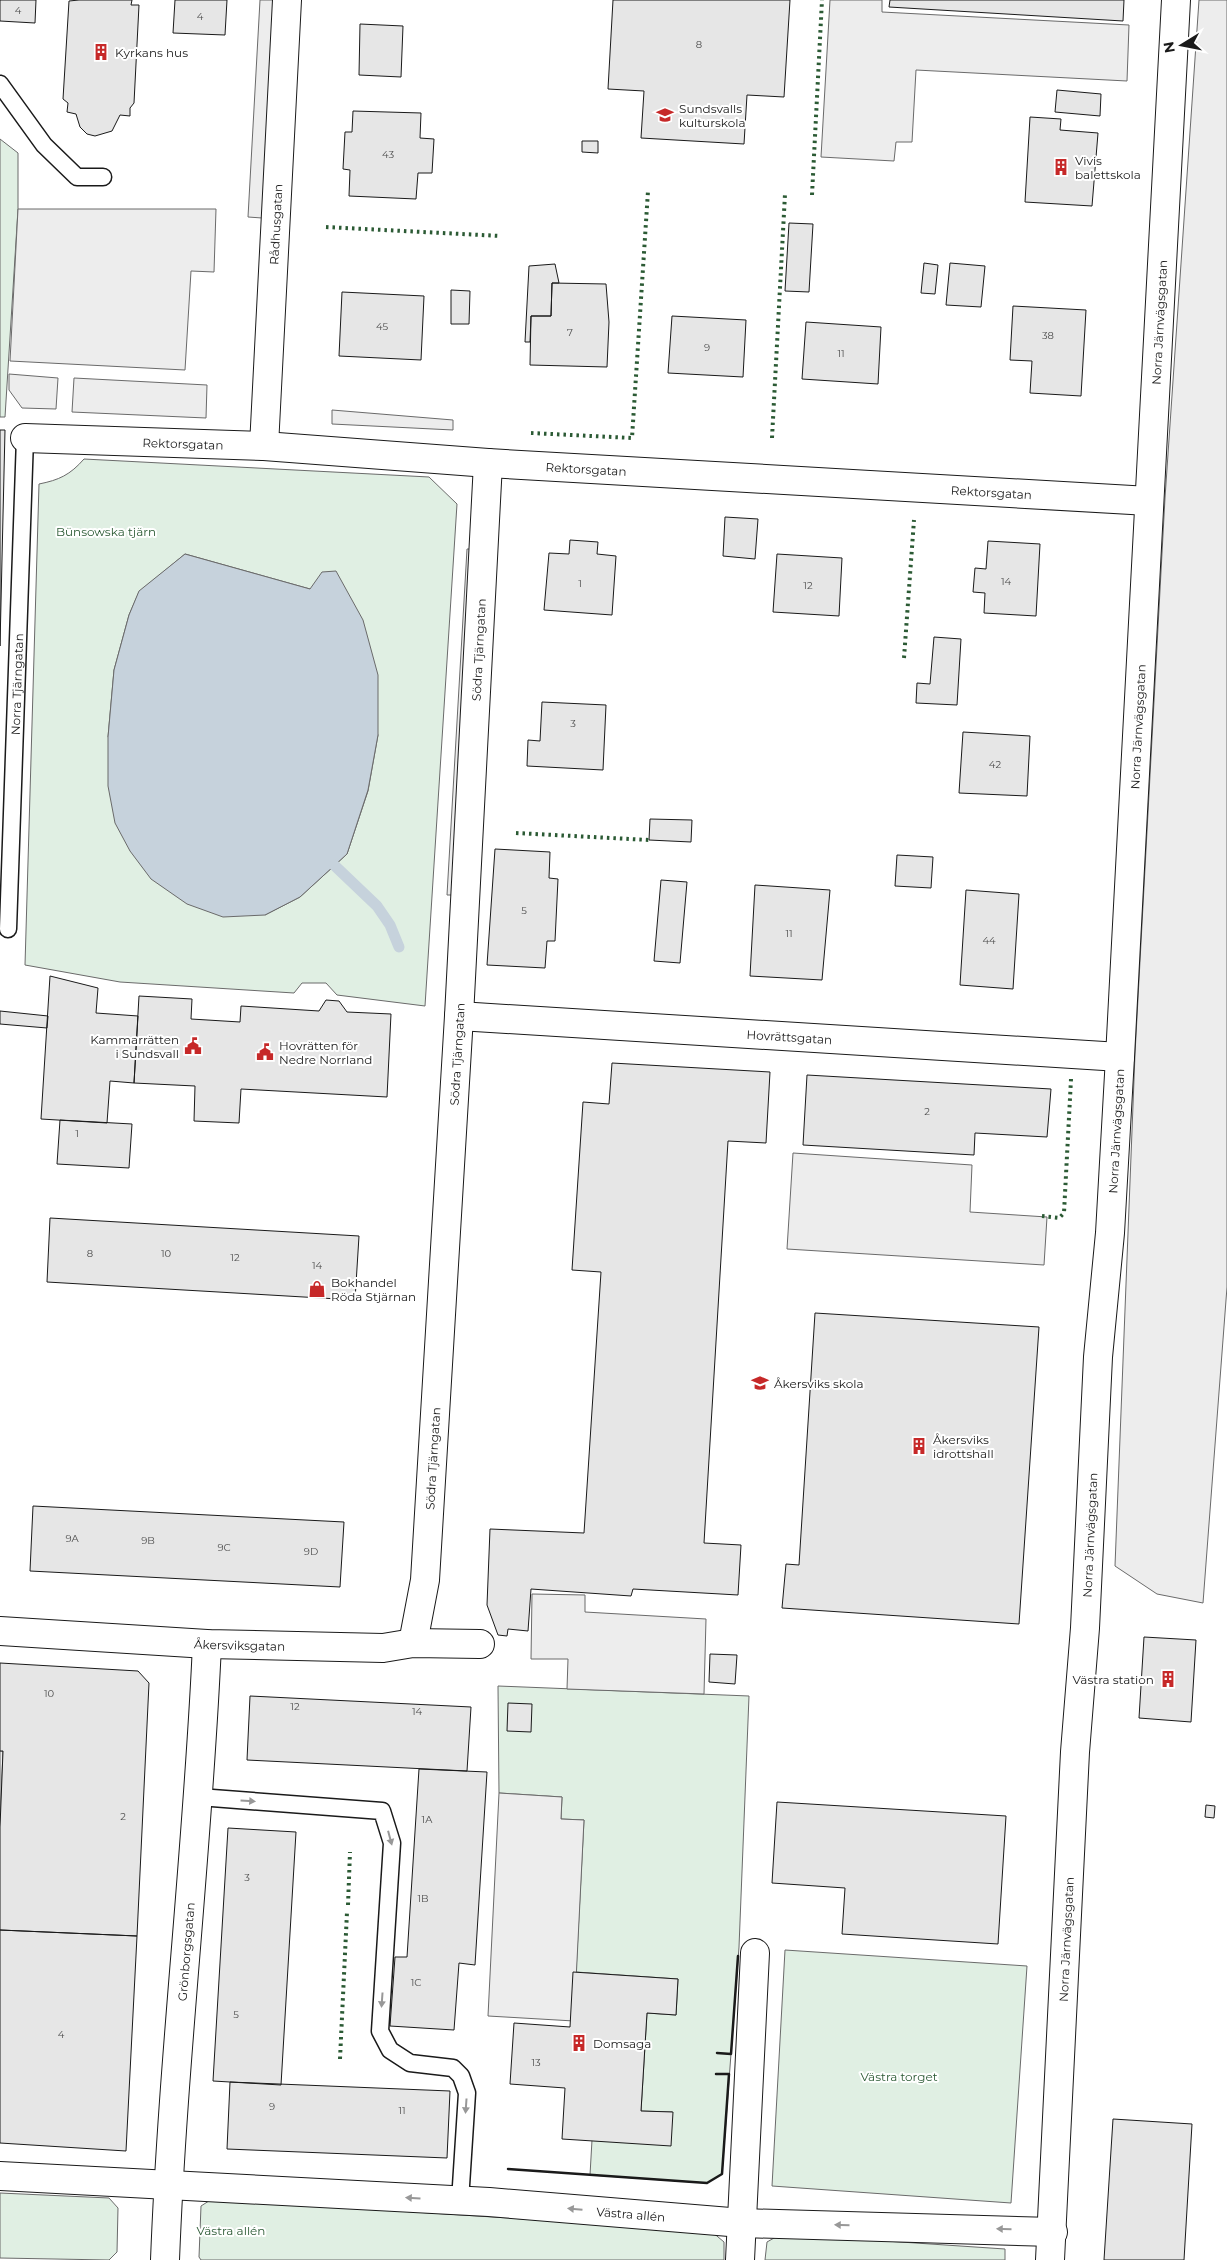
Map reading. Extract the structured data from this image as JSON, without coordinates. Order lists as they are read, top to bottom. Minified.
{"streets":{"street":["Rådhusgatan","Norra Järnvägsgatan","Rektorsgatan","Södra Tjärngatan","Hovrättsgatan","Åkersviksgatan","Grönborgsgatan","Västra allén"],"lane":["Norra Tjärngatan"]},"crossings":[["Rådhusgatan","Rektorsgatan"],["Norra Järnvägsgatan","Rektorsgatan"],["Norra Järnvägsgatan","Hovrättsgatan"],["Norra Järnvägsgatan","Västra allén"],["Rektorsgatan","Södra Tjärngatan"],["Rektorsgatan","Norra Tjärngatan"],["Södra Tjärngatan","Hovrättsgatan"],["Södra Tjärngatan","Åkersviksgatan"],["Åkersviksgatan","Grönborgsgatan"],["Grönborgsgatan","Västra allén"]],"one_way":["Västra allén"],"parks":["Bünsowska tjärn","Västra torget","Västra allén"],"places":{"building":["Kyrkans hus","Vivis balettskola","Åkersviks idrottshall","Västra station","Domsaga"],"school or university":["Sundsvalls kulturskola","Åkersviks skola"],"public building":["Kammarrätten i Sundsvall","Hovrätten för Nedre Norrland"],"shop":["Bokhandel Röda Stjärnan"]},"house_numbers":["4","4","8","43","45","7","38","9","11","14","1","12","3","42","5","11","44","2","1","8","10","12","14","9A","9B","9C","9D","10","12","14","2","1A","3","1B","1C","5","4","13","9","11"],"north":"left"}
